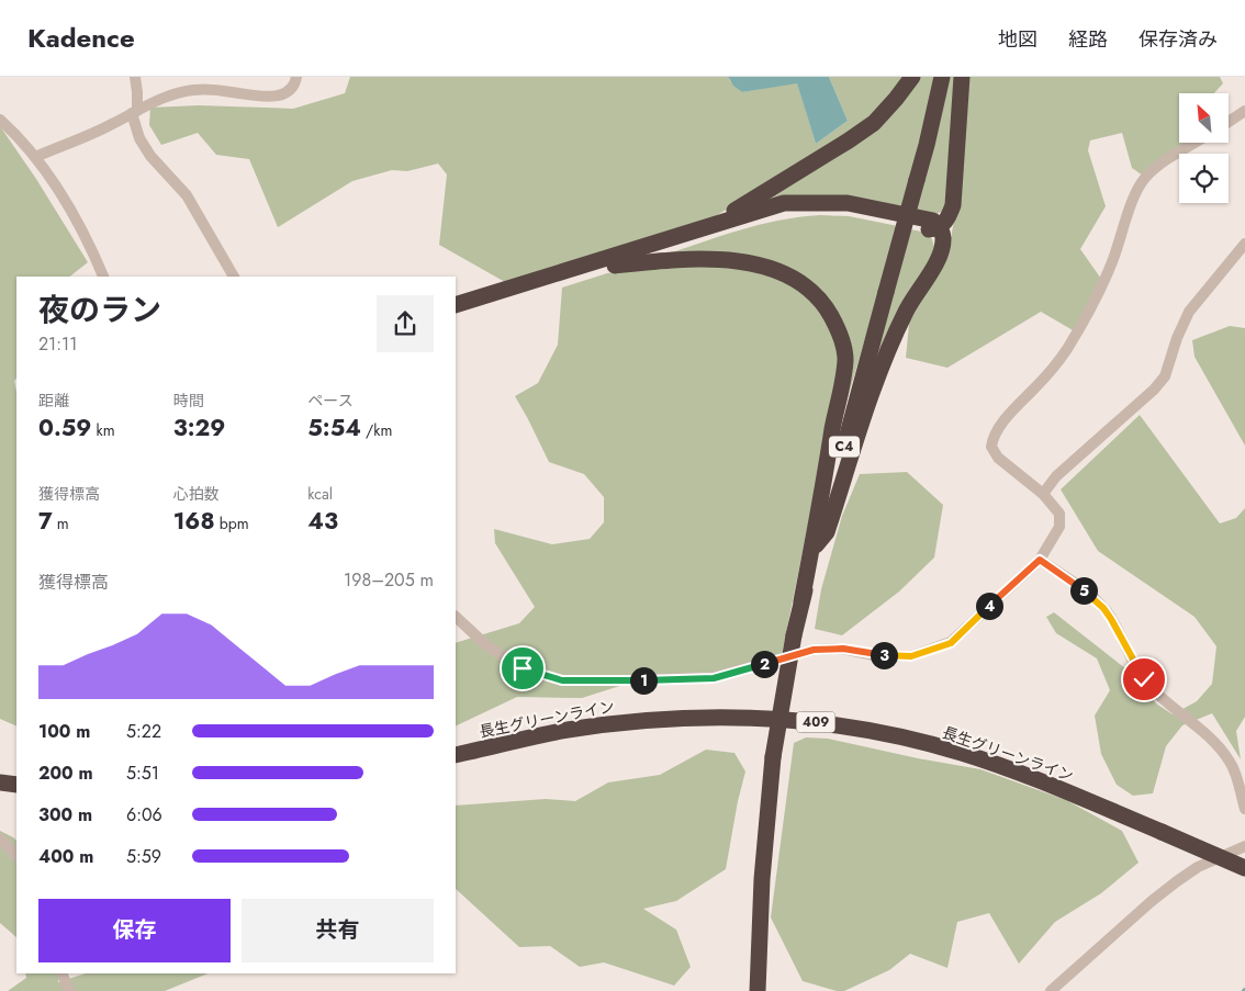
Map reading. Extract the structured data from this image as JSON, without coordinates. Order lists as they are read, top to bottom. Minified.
{"streets":{"highway":["C4","長生グリーンライン","409"]},"north":"top left","page":{"header":"Kadence","nav":["地図","経路","保存済み"],"heading":["夜のラン","21:11"],"stats":[["距離","0.59 km"],["時間","3:29"],["ペース","5:54 /km"],["獲得標高","7 m"],["心拍数","168 bpm"],["kcal","43"]],"chart":["獲得標高","198–205 m"],"pins":["5","4","3","2","1"],"list":[{"name":"100 m","note":"5:22"},{"name":"200 m","note":"5:51"},{"name":"300 m","note":"6:06"},{"name":"400 m","note":"5:59"}],"buttons":["保存","共有"]}}
